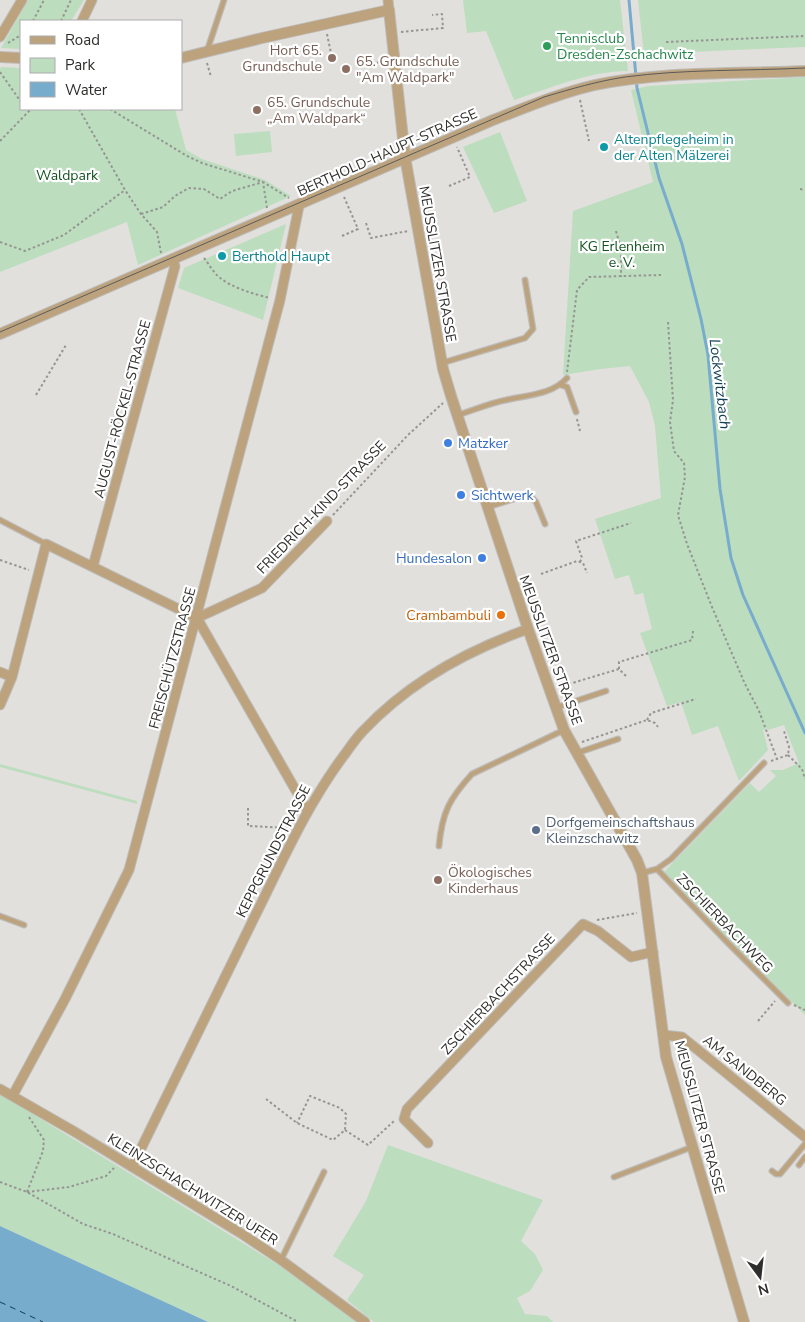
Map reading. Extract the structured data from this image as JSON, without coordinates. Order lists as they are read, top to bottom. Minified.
{"streets":{"street":["BERTHOLD-HAUPT-STRASSE","MEUSSLITZER STRASSE","AUGUST-RÖCKEL-STRASSE","FRIEDRICH-KIND-STRASSE","FREISCHÜTZSTRASSE","KEPPGRUNDSTRASSE","ZSCHIERBACHSTRASSE","AM SANDBERG","KLEINZSCHACHWITZER UFER"],"lane":["ZSCHIERBACHWEG"]},"crossings":[["BERTHOLD-HAUPT-STRASSE","MEUSSLITZER STRASSE"],["BERTHOLD-HAUPT-STRASSE","AUGUST-RÖCKEL-STRASSE"],["BERTHOLD-HAUPT-STRASSE","FREISCHÜTZSTRASSE"],["MEUSSLITZER STRASSE","FRIEDRICH-KIND-STRASSE"],["MEUSSLITZER STRASSE","KEPPGRUNDSTRASSE"],["MEUSSLITZER STRASSE","AM SANDBERG"],["FRIEDRICH-KIND-STRASSE","FREISCHÜTZSTRASSE"],["FREISCHÜTZSTRASSE","KLEINZSCHACHWITZER UFER"],["KEPPGRUNDSTRASSE","KLEINZSCHACHWITZER UFER"]],"water":["Lockwitzbach"],"parks":["Waldpark","KG Erlenheim e. V."],"places":["Tennisclub Dresden-Zschachwitz","Hort 65. Grundschule","65. Grundschule \"Am Waldpark\"","65. Grundschule „Am Waldpark“","Altenpflegeheim in der Alten Mälzerei","Berthold Haupt","Matzker","Sichtwerk","Hundesalon","Crambambuli","Dorfgemeinschaftshaus Kleinzschawitz","Ökologisches Kinderhaus"],"legend":["Road","Park","Water"],"north":"bottom"}
